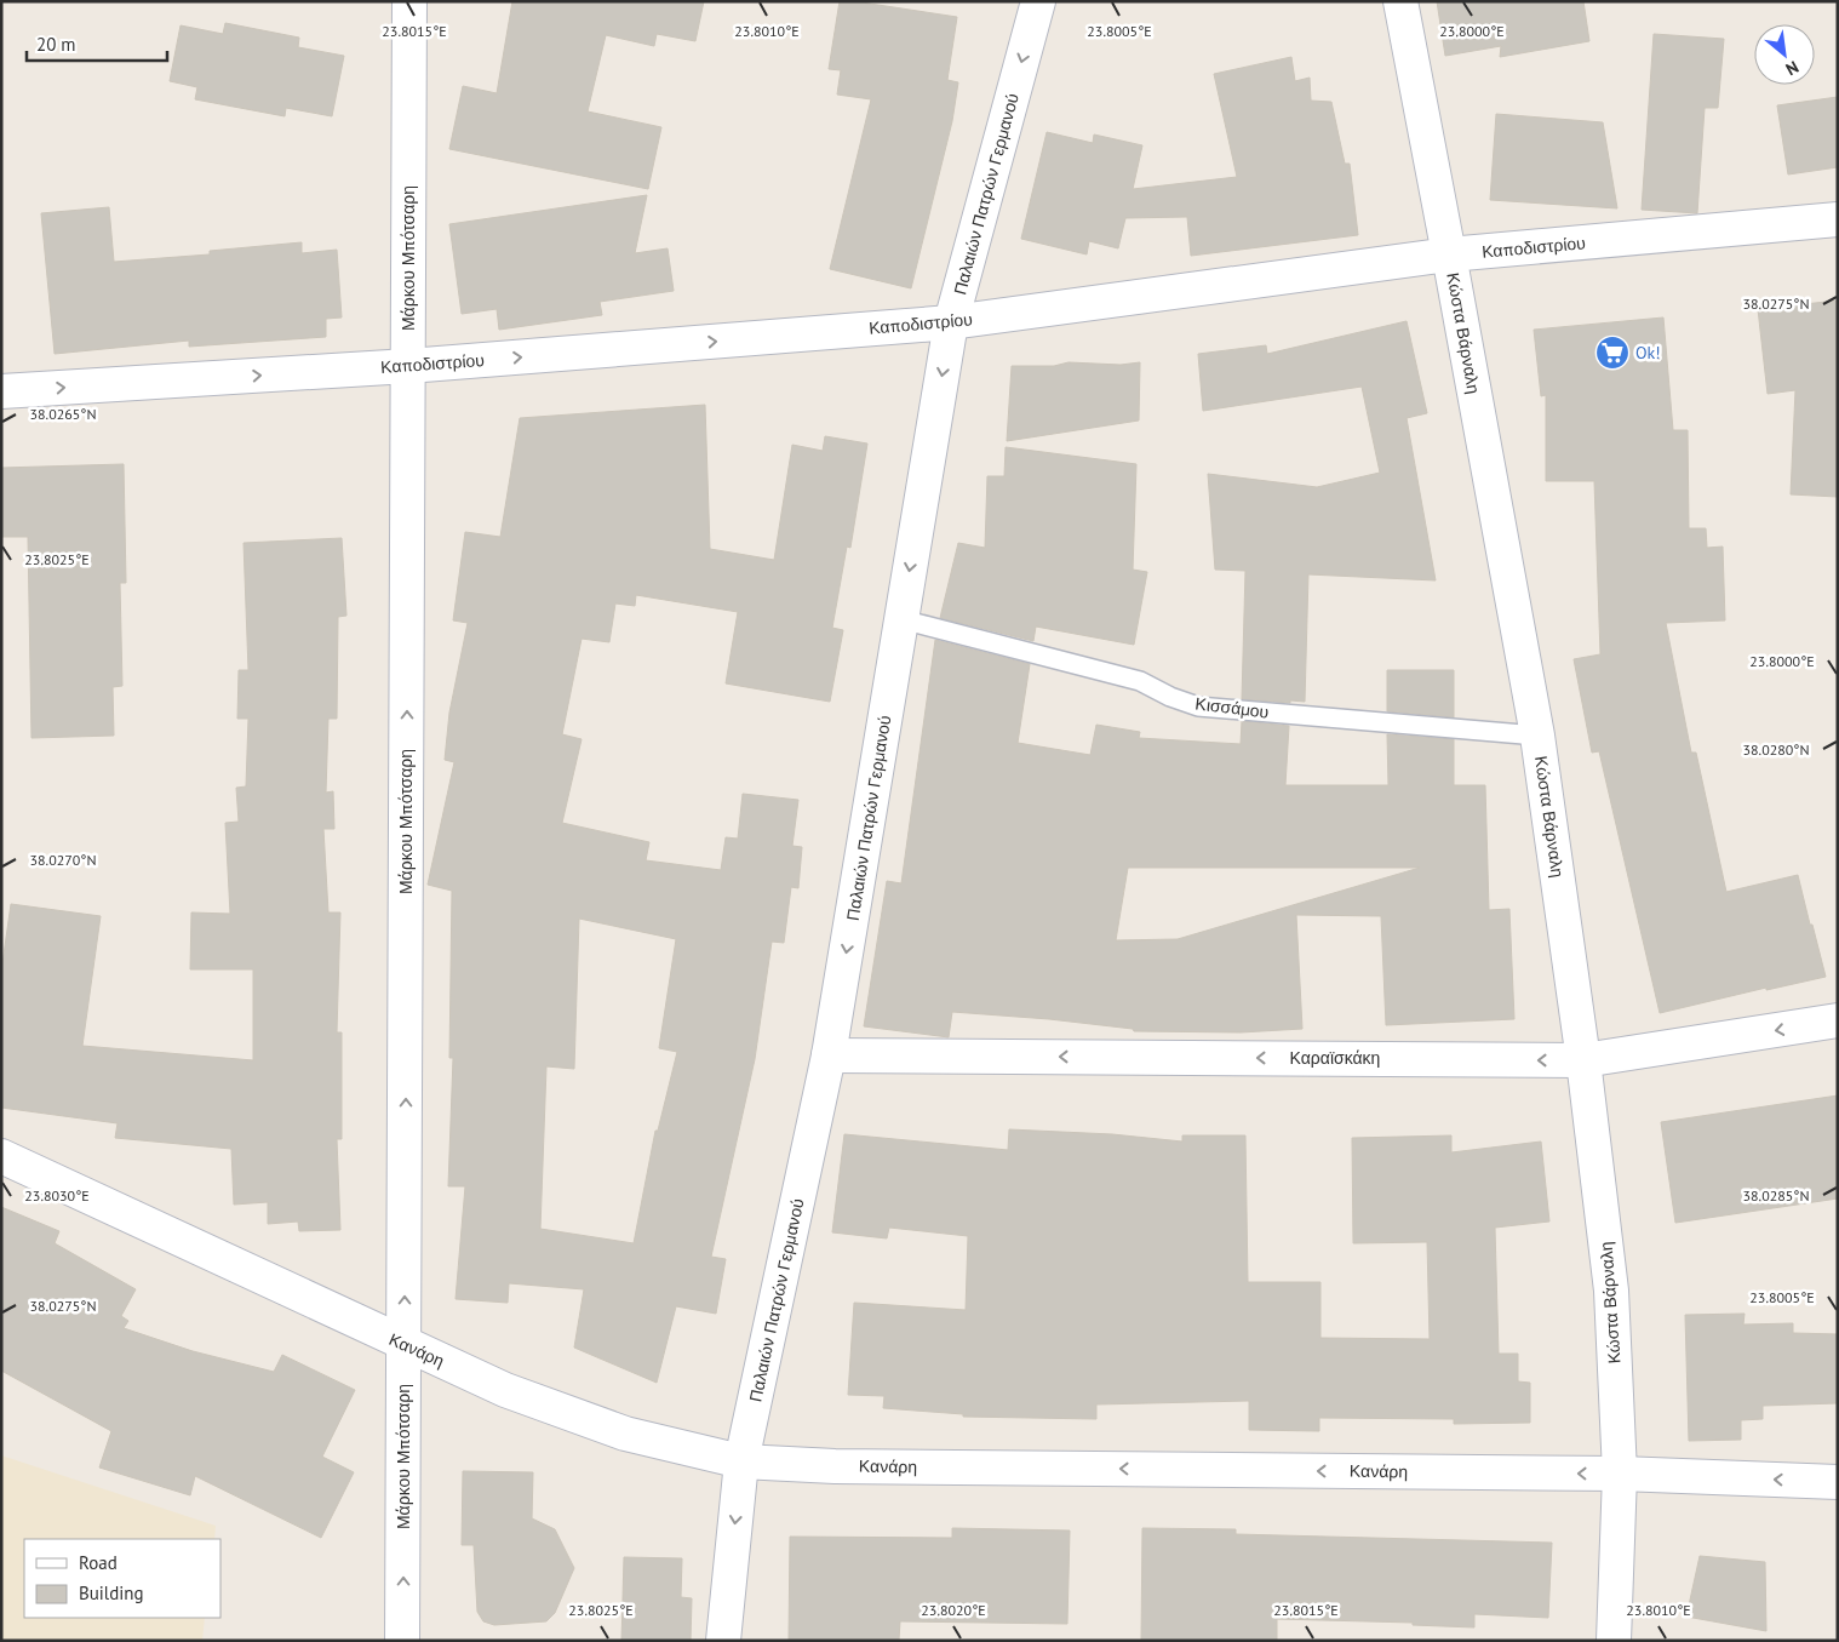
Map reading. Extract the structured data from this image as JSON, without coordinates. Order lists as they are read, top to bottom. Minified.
{"streets":{"street":["Παλαιών Πατρών Γερμανού","Καποδιστρίου","Μάρκου Μπότσαρη","Κώστα Βάρναλη","Καραϊσκάκη","Κανάρη"],"lane":["Κισσάμου"]},"crossings":[["Παλαιών Πατρών Γερμανού","Καποδιστρίου"],["Παλαιών Πατρών Γερμανού","Κισσάμου"],["Παλαιών Πατρών Γερμανού","Καραϊσκάκη"],["Παλαιών Πατρών Γερμανού","Κανάρη"],["Καποδιστρίου","Μάρκου Μπότσαρη"],["Καποδιστρίου","Κώστα Βάρναλη"],["Μάρκου Μπότσαρη","Κανάρη"],["Κώστα Βάρναλη","Κισσάμου"],["Κώστα Βάρναλη","Καραϊσκάκη"],["Κώστα Βάρναλη","Κανάρη"]],"one_way":["Παλαιών Πατρών Γερμανού","Καποδιστρίου","Μάρκου Μπότσαρη","Καραϊσκάκη","Κανάρη"],"places":{"supermarket":["Ok!"]},"legend":["Road","Building"],"scale_bar":"20 m","north":"bottom right","coordinates":["23.8015°E","23.8010°E","23.8005°E","23.8000°E","38.0275°N","38.0265°N","23.8025°E","38.0280°N","38.0270°N","38.0285°N","23.8030°E","23.8020°E"]}
